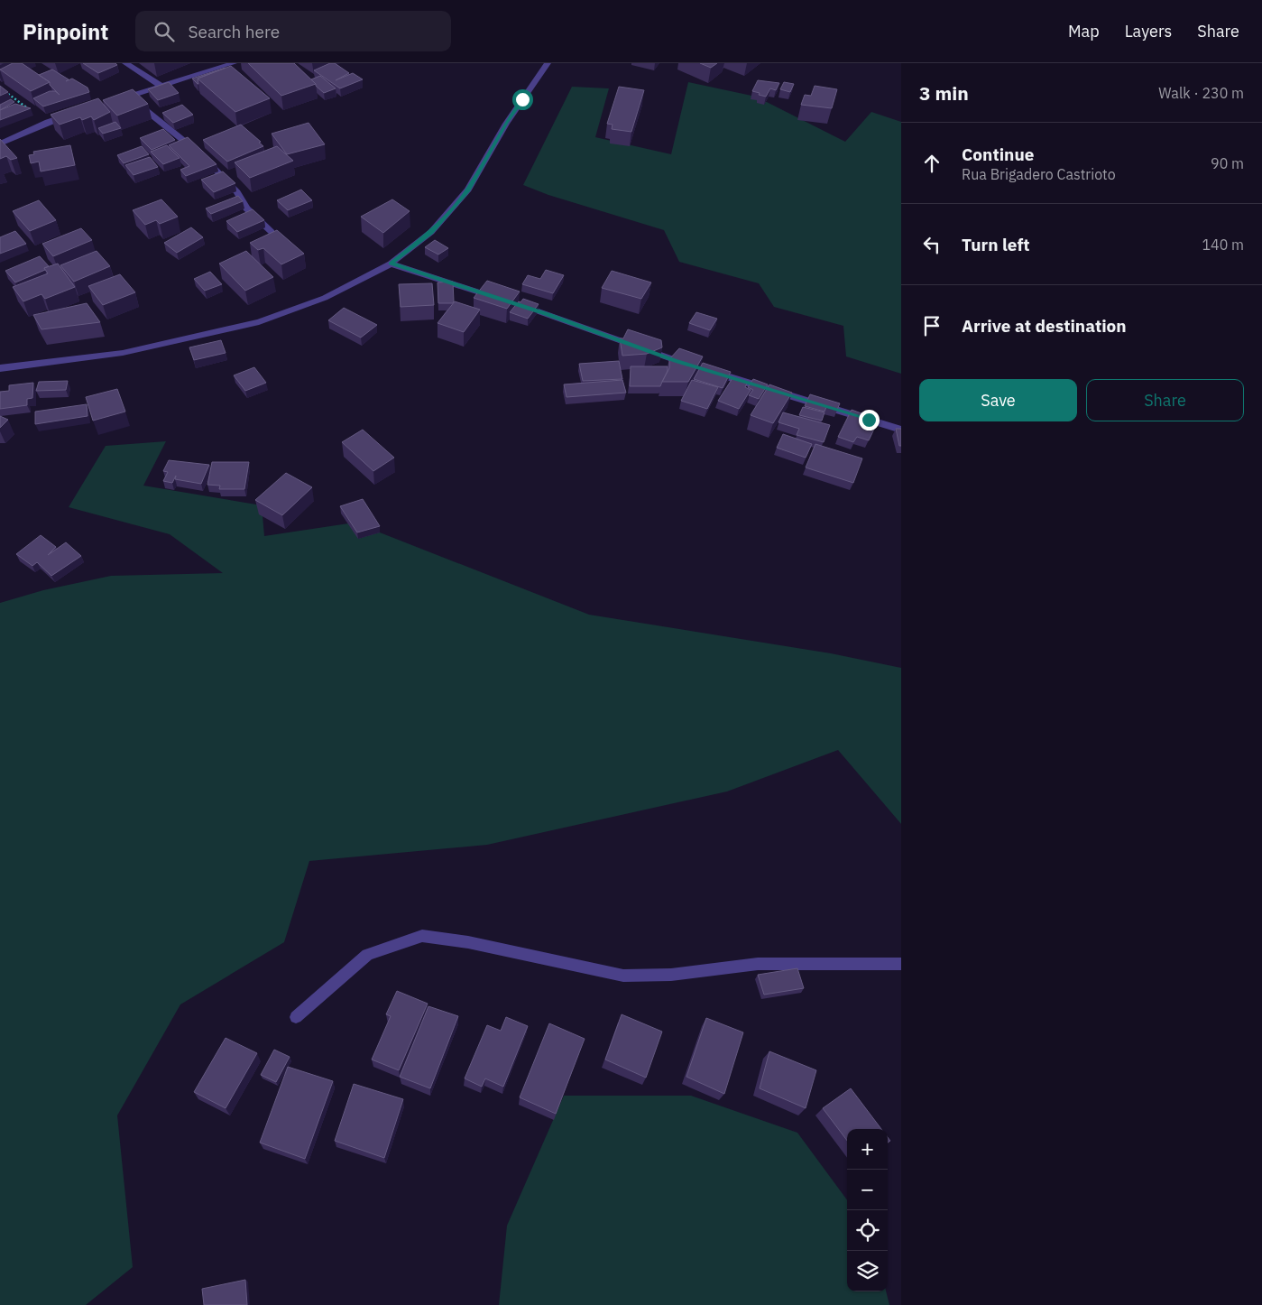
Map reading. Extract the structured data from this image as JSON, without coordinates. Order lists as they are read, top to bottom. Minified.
{"page":{"header":"Pinpoint","search":"Search here","nav":["Map","Layers","Share"],"heading":["3 min","Walk · 230 m"],"list":[["Continue","Rua Brigadero Castrioto","90 m"],["Turn left","140 m"],"Arrive at destination"],"buttons":["Save","Share"],"map_buttons":["+","−"]}}
